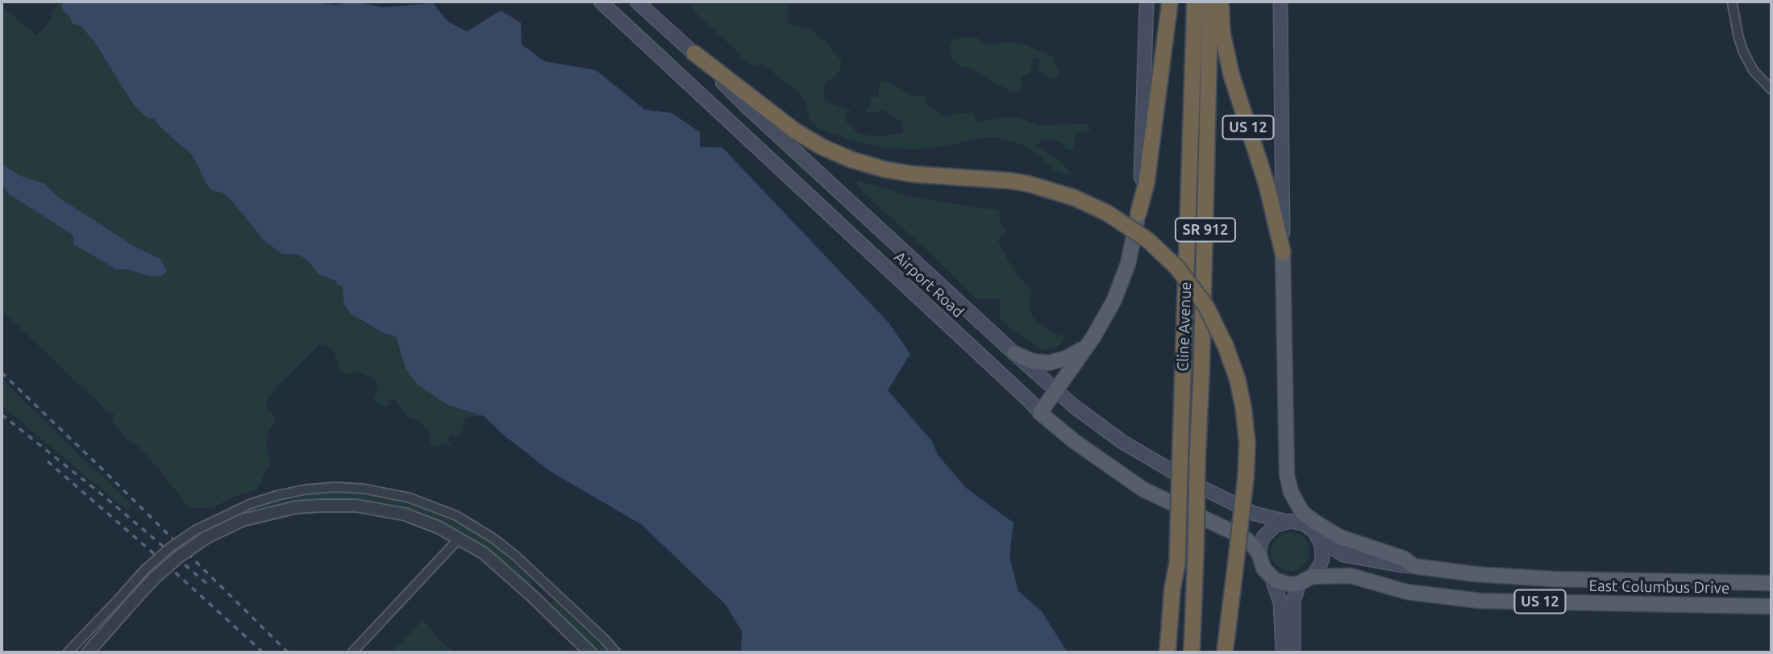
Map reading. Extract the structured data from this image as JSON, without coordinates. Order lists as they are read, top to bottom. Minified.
{"streets":{"highway":["US 12","SR 912","Cline Avenue"],"main road":["Airport Road","East Columbus Drive"]},"crossings":[["US 12","Airport Road"],["US 12","East Columbus Drive"],["Airport Road","East Columbus Drive"]]}
